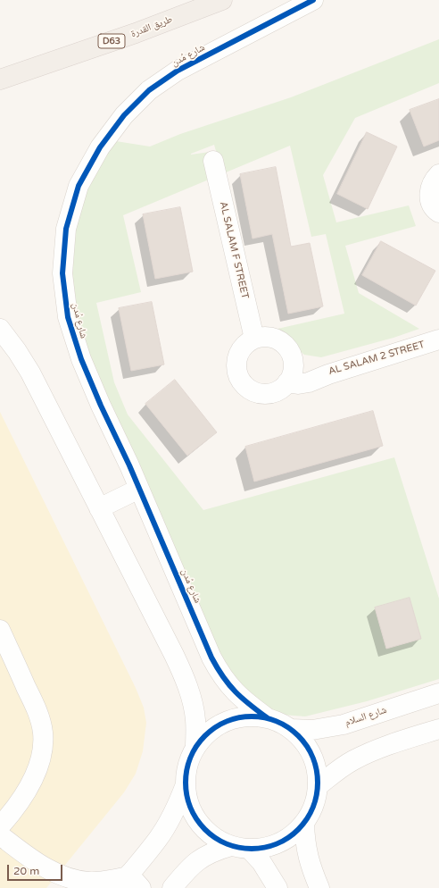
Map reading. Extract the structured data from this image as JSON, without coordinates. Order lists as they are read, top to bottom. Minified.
{"streets":{"main road":["طريق القدرة","D63"],"street":["شارع مُدن","AL SALAM F STREET","AL SALAM 2 STREET","شارع السلام"]},"crossings":[["AL SALAM F STREET","AL SALAM 2 STREET"]],"scale_bar":"20 m"}
